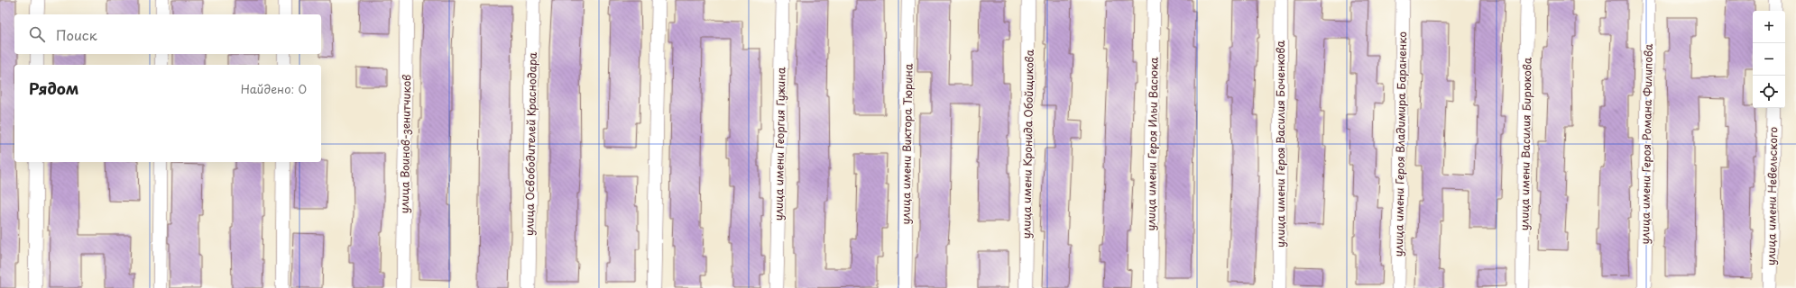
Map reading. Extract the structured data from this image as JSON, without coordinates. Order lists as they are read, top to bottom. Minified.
{"streets":{"street":["улица Воинов-зенитчиков","улица Освободителей Краснодара","улица имени Георгия Гужина","улица имени Виктора Тюрина","улица имени Кронида Обойщикова","улица имени Героя Ильи Васюка","улица имени Героя Василия Боченкова","улица имени Героя Владимира Бараненко","улица имени Василия Бирюкова","улица имени Героя Романа Филипова","улица имени Невельского"]},"page":{"map_buttons":["+","−"],"search":"Поиск","heading":["Рядом","Найдено: 0"]}}
